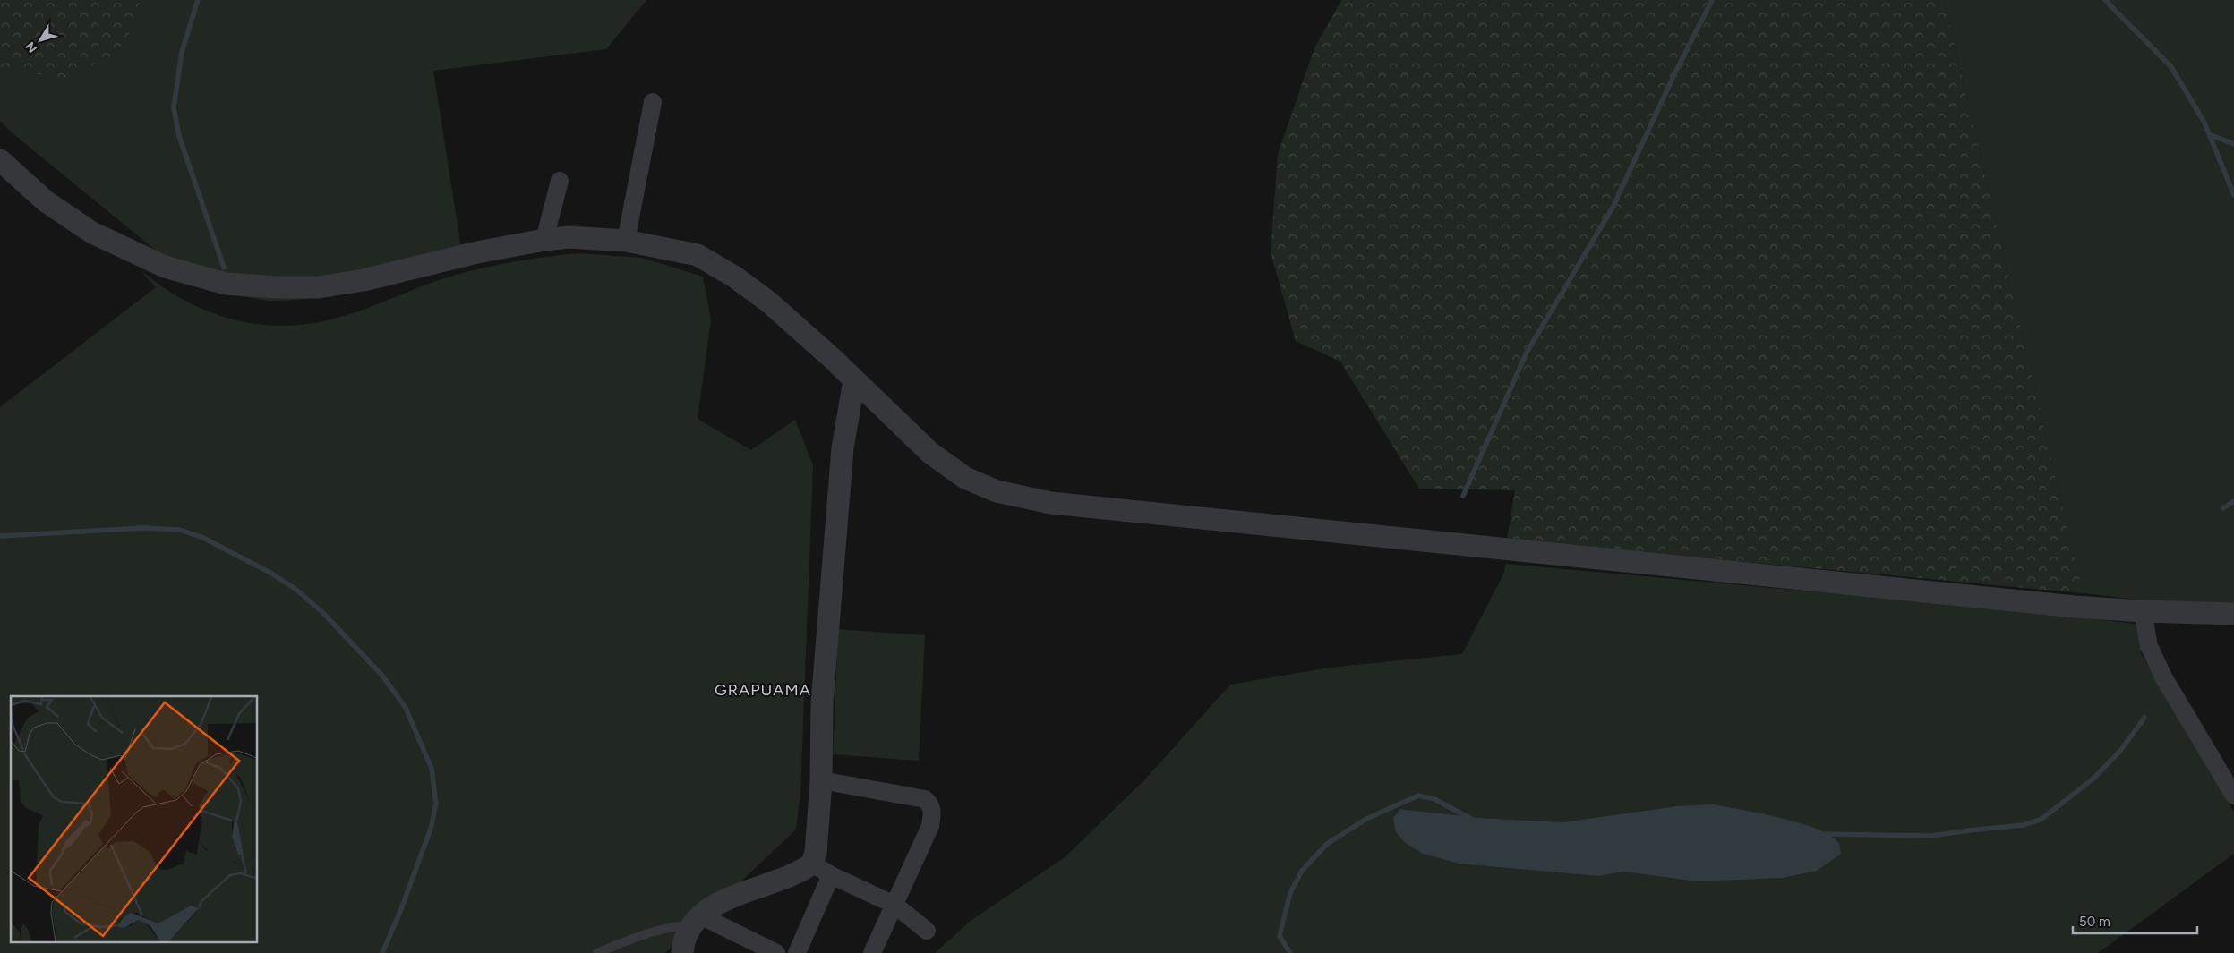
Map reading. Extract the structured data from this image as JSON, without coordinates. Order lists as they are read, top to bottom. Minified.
{"districts":["GRAPUAMA"],"scale_bar":"50 m","north":"bottom left"}
